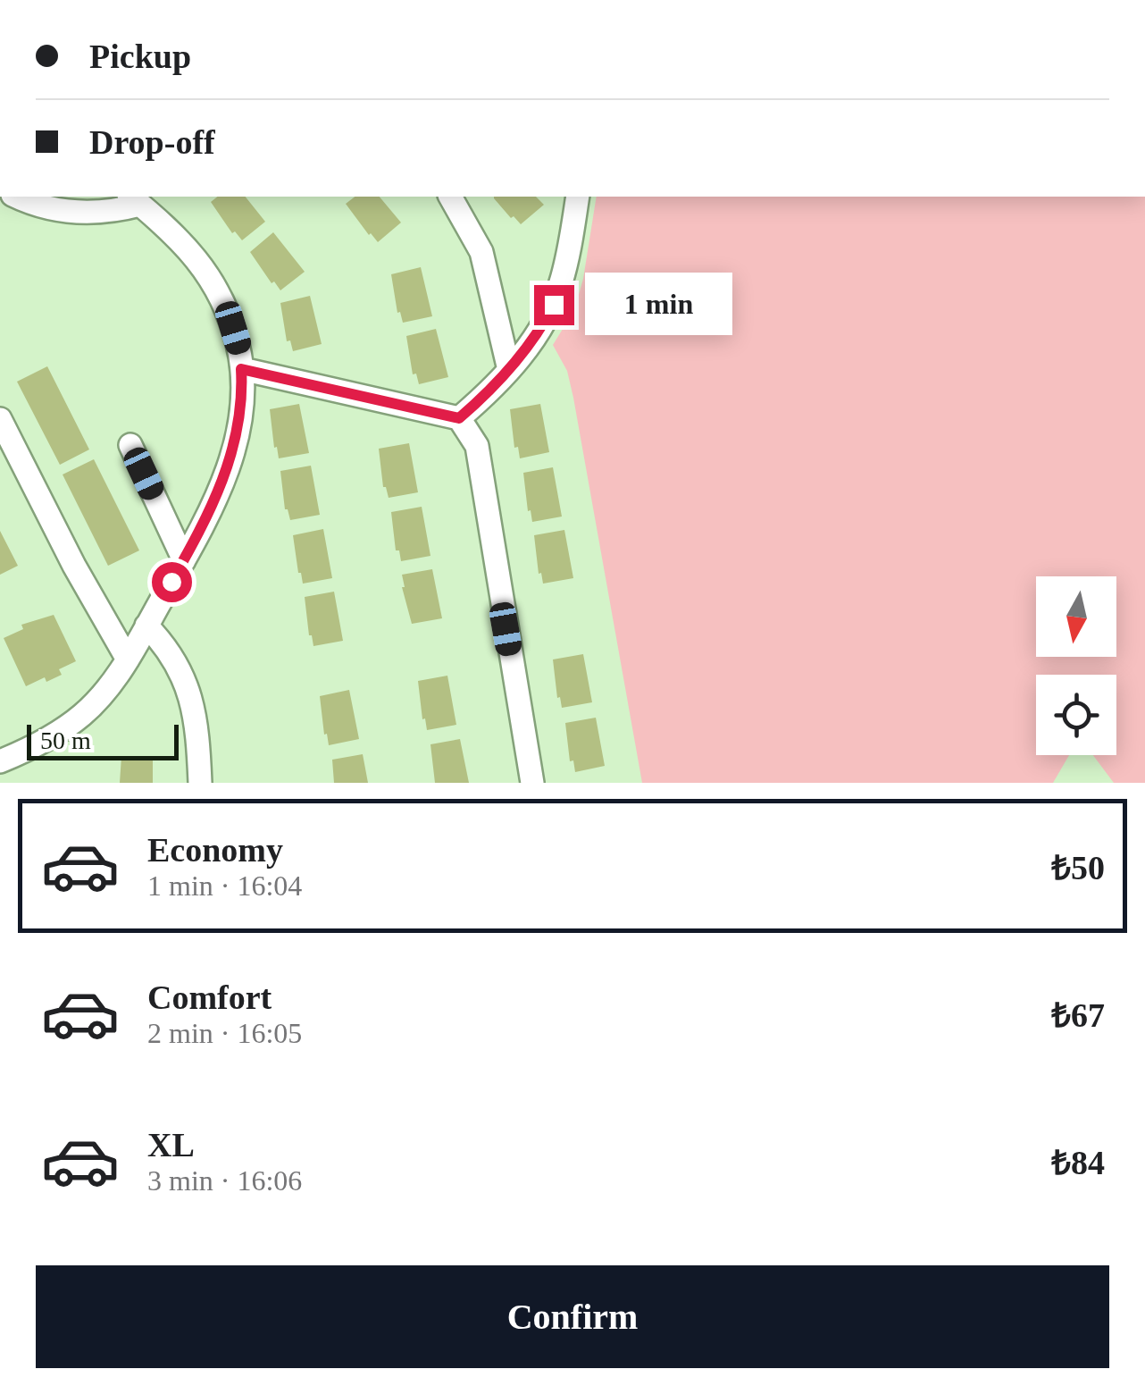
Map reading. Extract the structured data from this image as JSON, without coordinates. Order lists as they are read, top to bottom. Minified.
{"scale_bar":"50 m","north":"bottom","page":{"banner":["Pickup","Drop-off"],"bubble":"1 min","scale":"50 m","list":[{"name":"Economy","note":"1 min · 16:04","value":"₺50"},{"name":"Comfort","note":"2 min · 16:05","value":"₺67"},{"name":"XL","note":"3 min · 16:06","value":"₺84"}],"buttons":"Confirm"}}
